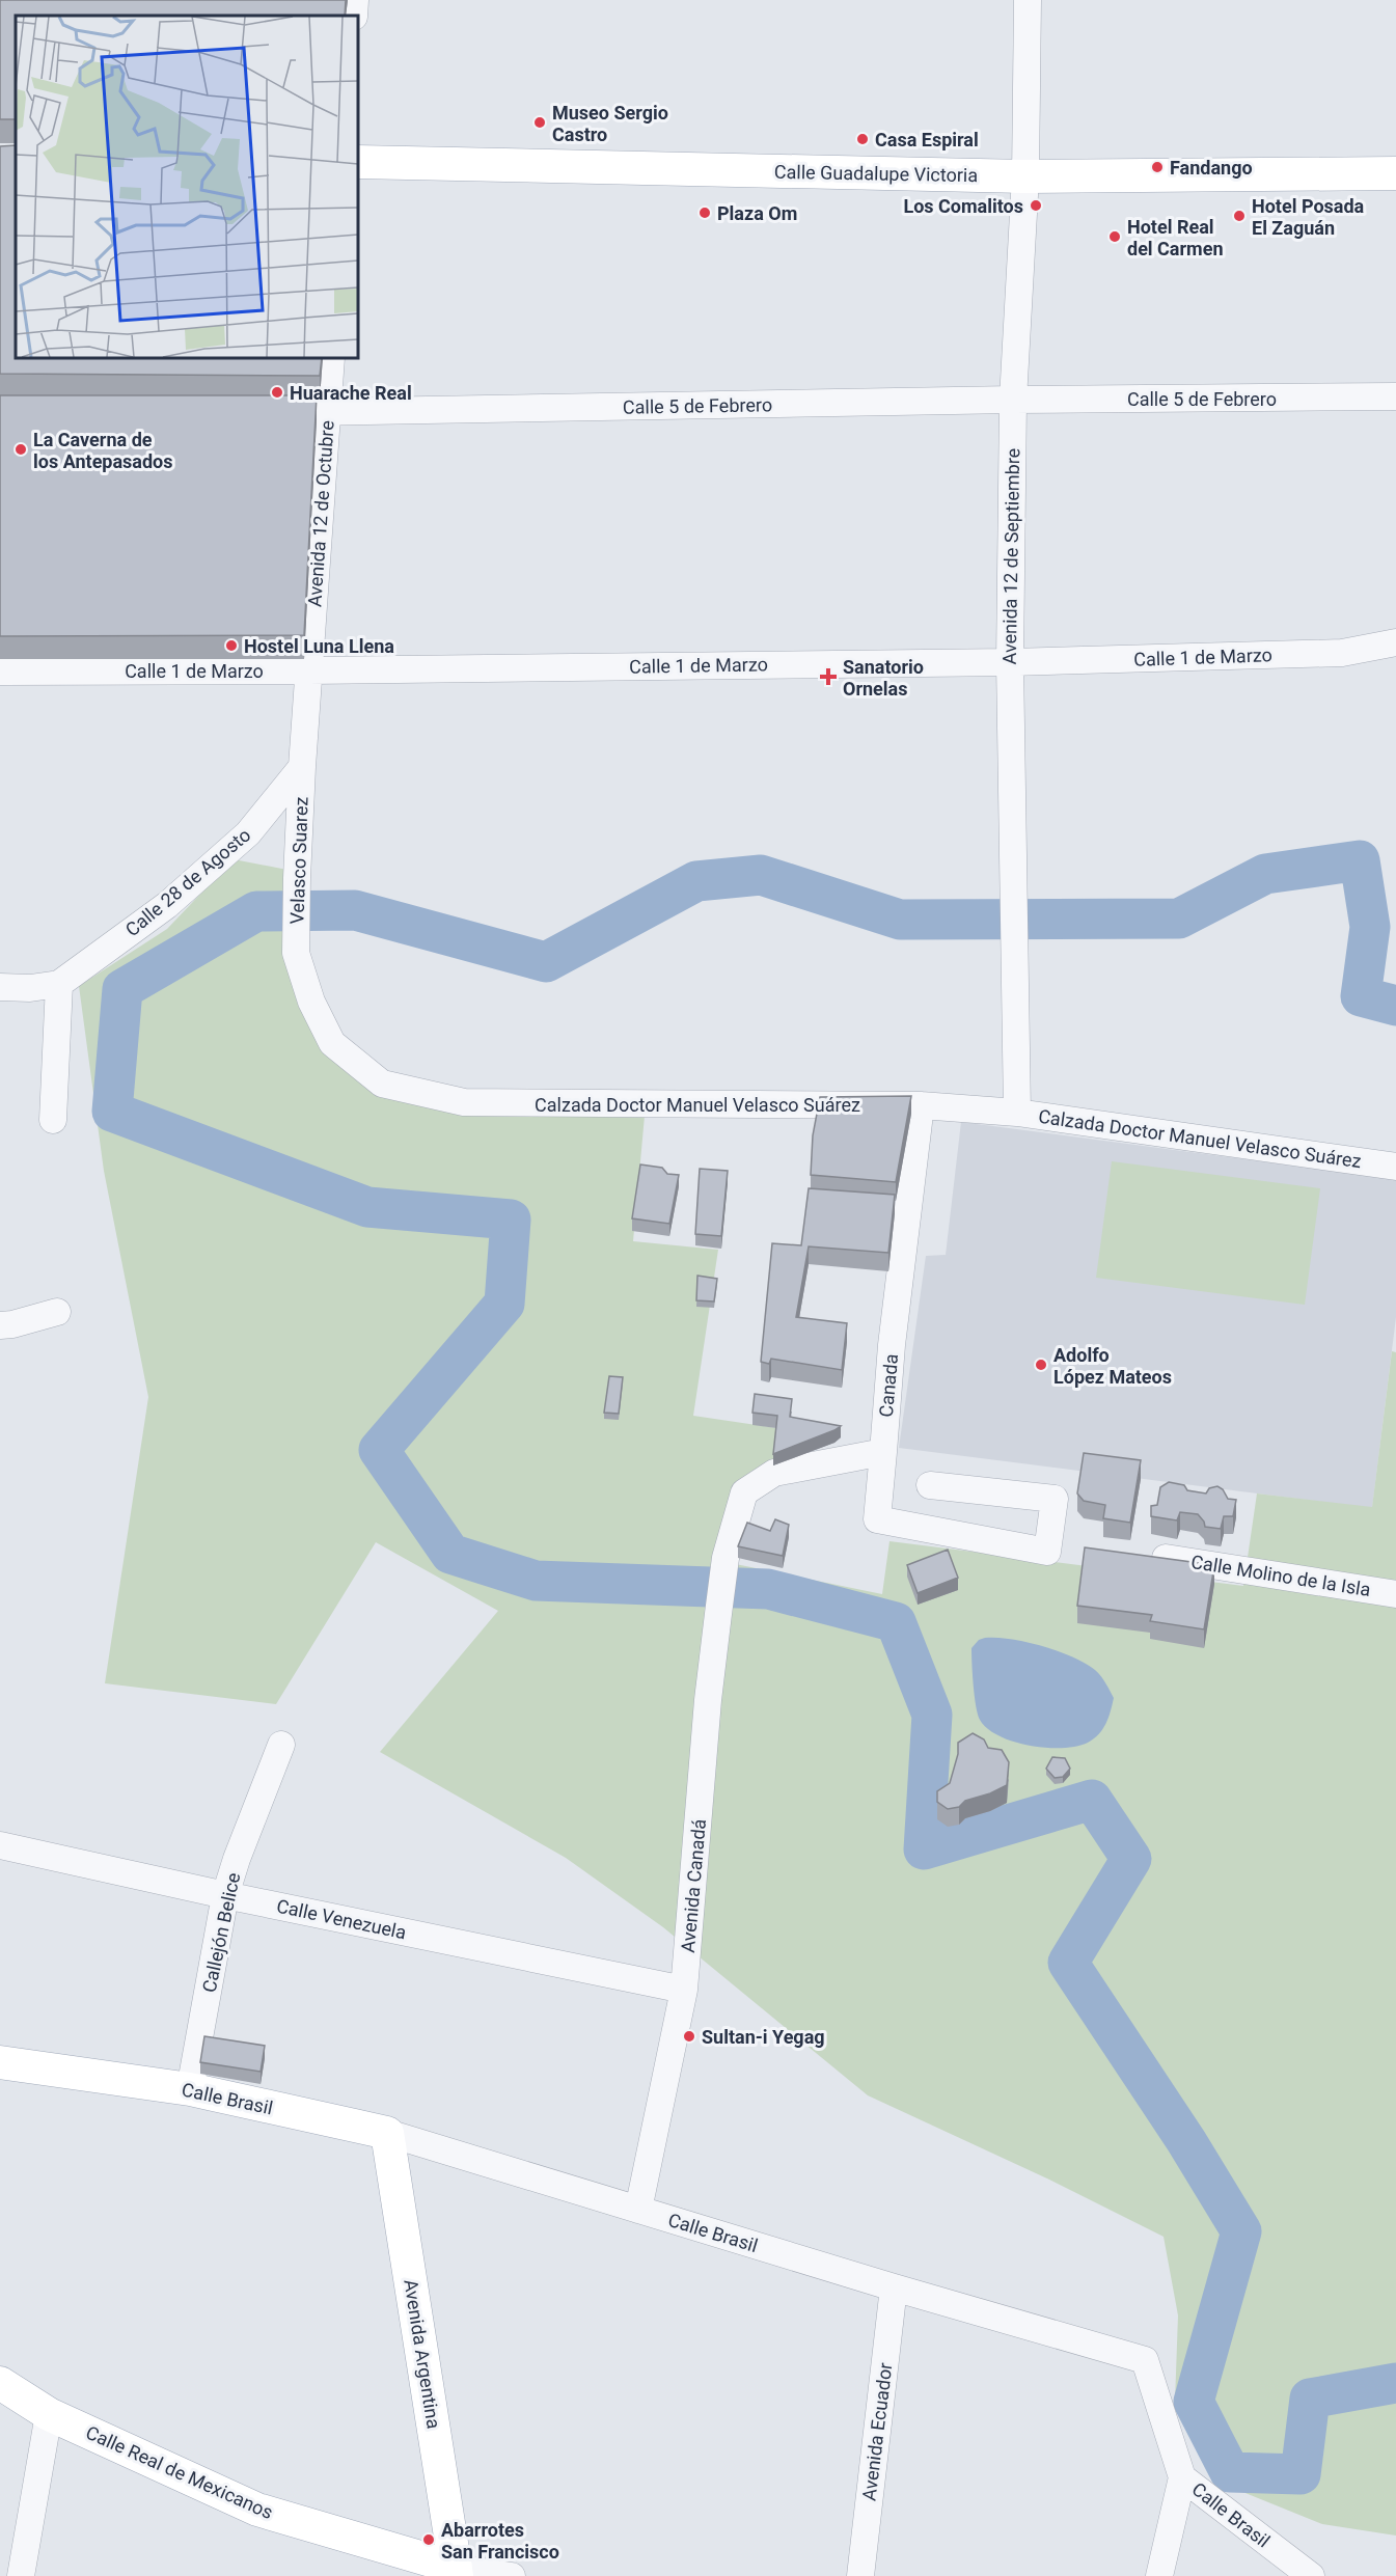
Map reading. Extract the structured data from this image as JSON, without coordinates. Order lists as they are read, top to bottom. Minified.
{"streets":{"main road":["Calle Guadalupe Victoria","Calle Brasil","Avenida Argentina","Calle Real de Mexicanos"],"street":["Calle 5 de Febrero","Avenida 12 de Octubre","Avenida 12 de Septiembre","Calle 1 de Marzo","Velasco Suarez","Calle 28 de Agosto","Calzada Doctor Manuel Velasco Suárez","Canada","Calle Molino de la Isla","Avenida Canadá","Calle Venezuela","Callejón Belice","Avenida Ecuador"]},"crossings":[["Calle Guadalupe Victoria","Avenida 12 de Septiembre"],["Calle 5 de Febrero","Avenida 12 de Octubre"],["Calle 5 de Febrero","Avenida 12 de Septiembre"],["Avenida 12 de Octubre","Calle 1 de Marzo"],["Avenida 12 de Septiembre","Calle 1 de Marzo"],["Avenida 12 de Septiembre","Calzada Doctor Manuel Velasco Suárez"],["Velasco Suarez","Calle 28 de Agosto"],["Velasco Suarez","Calzada Doctor Manuel Velasco Suárez"],["Calzada Doctor Manuel Velasco Suárez","Canada"],["Canada","Avenida Canadá"],["Avenida Canadá","Calle Venezuela"],["Avenida Canadá","Calle Brasil"],["Calle Venezuela","Callejón Belice"],["Callejón Belice","Calle Brasil"],["Calle Brasil","Avenida Argentina"],["Calle Brasil","Avenida Ecuador"],["Avenida Argentina","Calle Real de Mexicanos"]],"places":{"other":["Museo Sergio Castro","Casa Espiral","Fandango","Los Comalitos","Plaza Om","Hotel Posada El Zaguán","Hotel Real del Carmen","Huarache Real","La Caverna de los Antepasados","Hostel Luna Llena","Adolfo López Mateos","Sultan-i Yegag","Abarrotes San Francisco"],"health":["Sanatorio Ornelas"]}}
